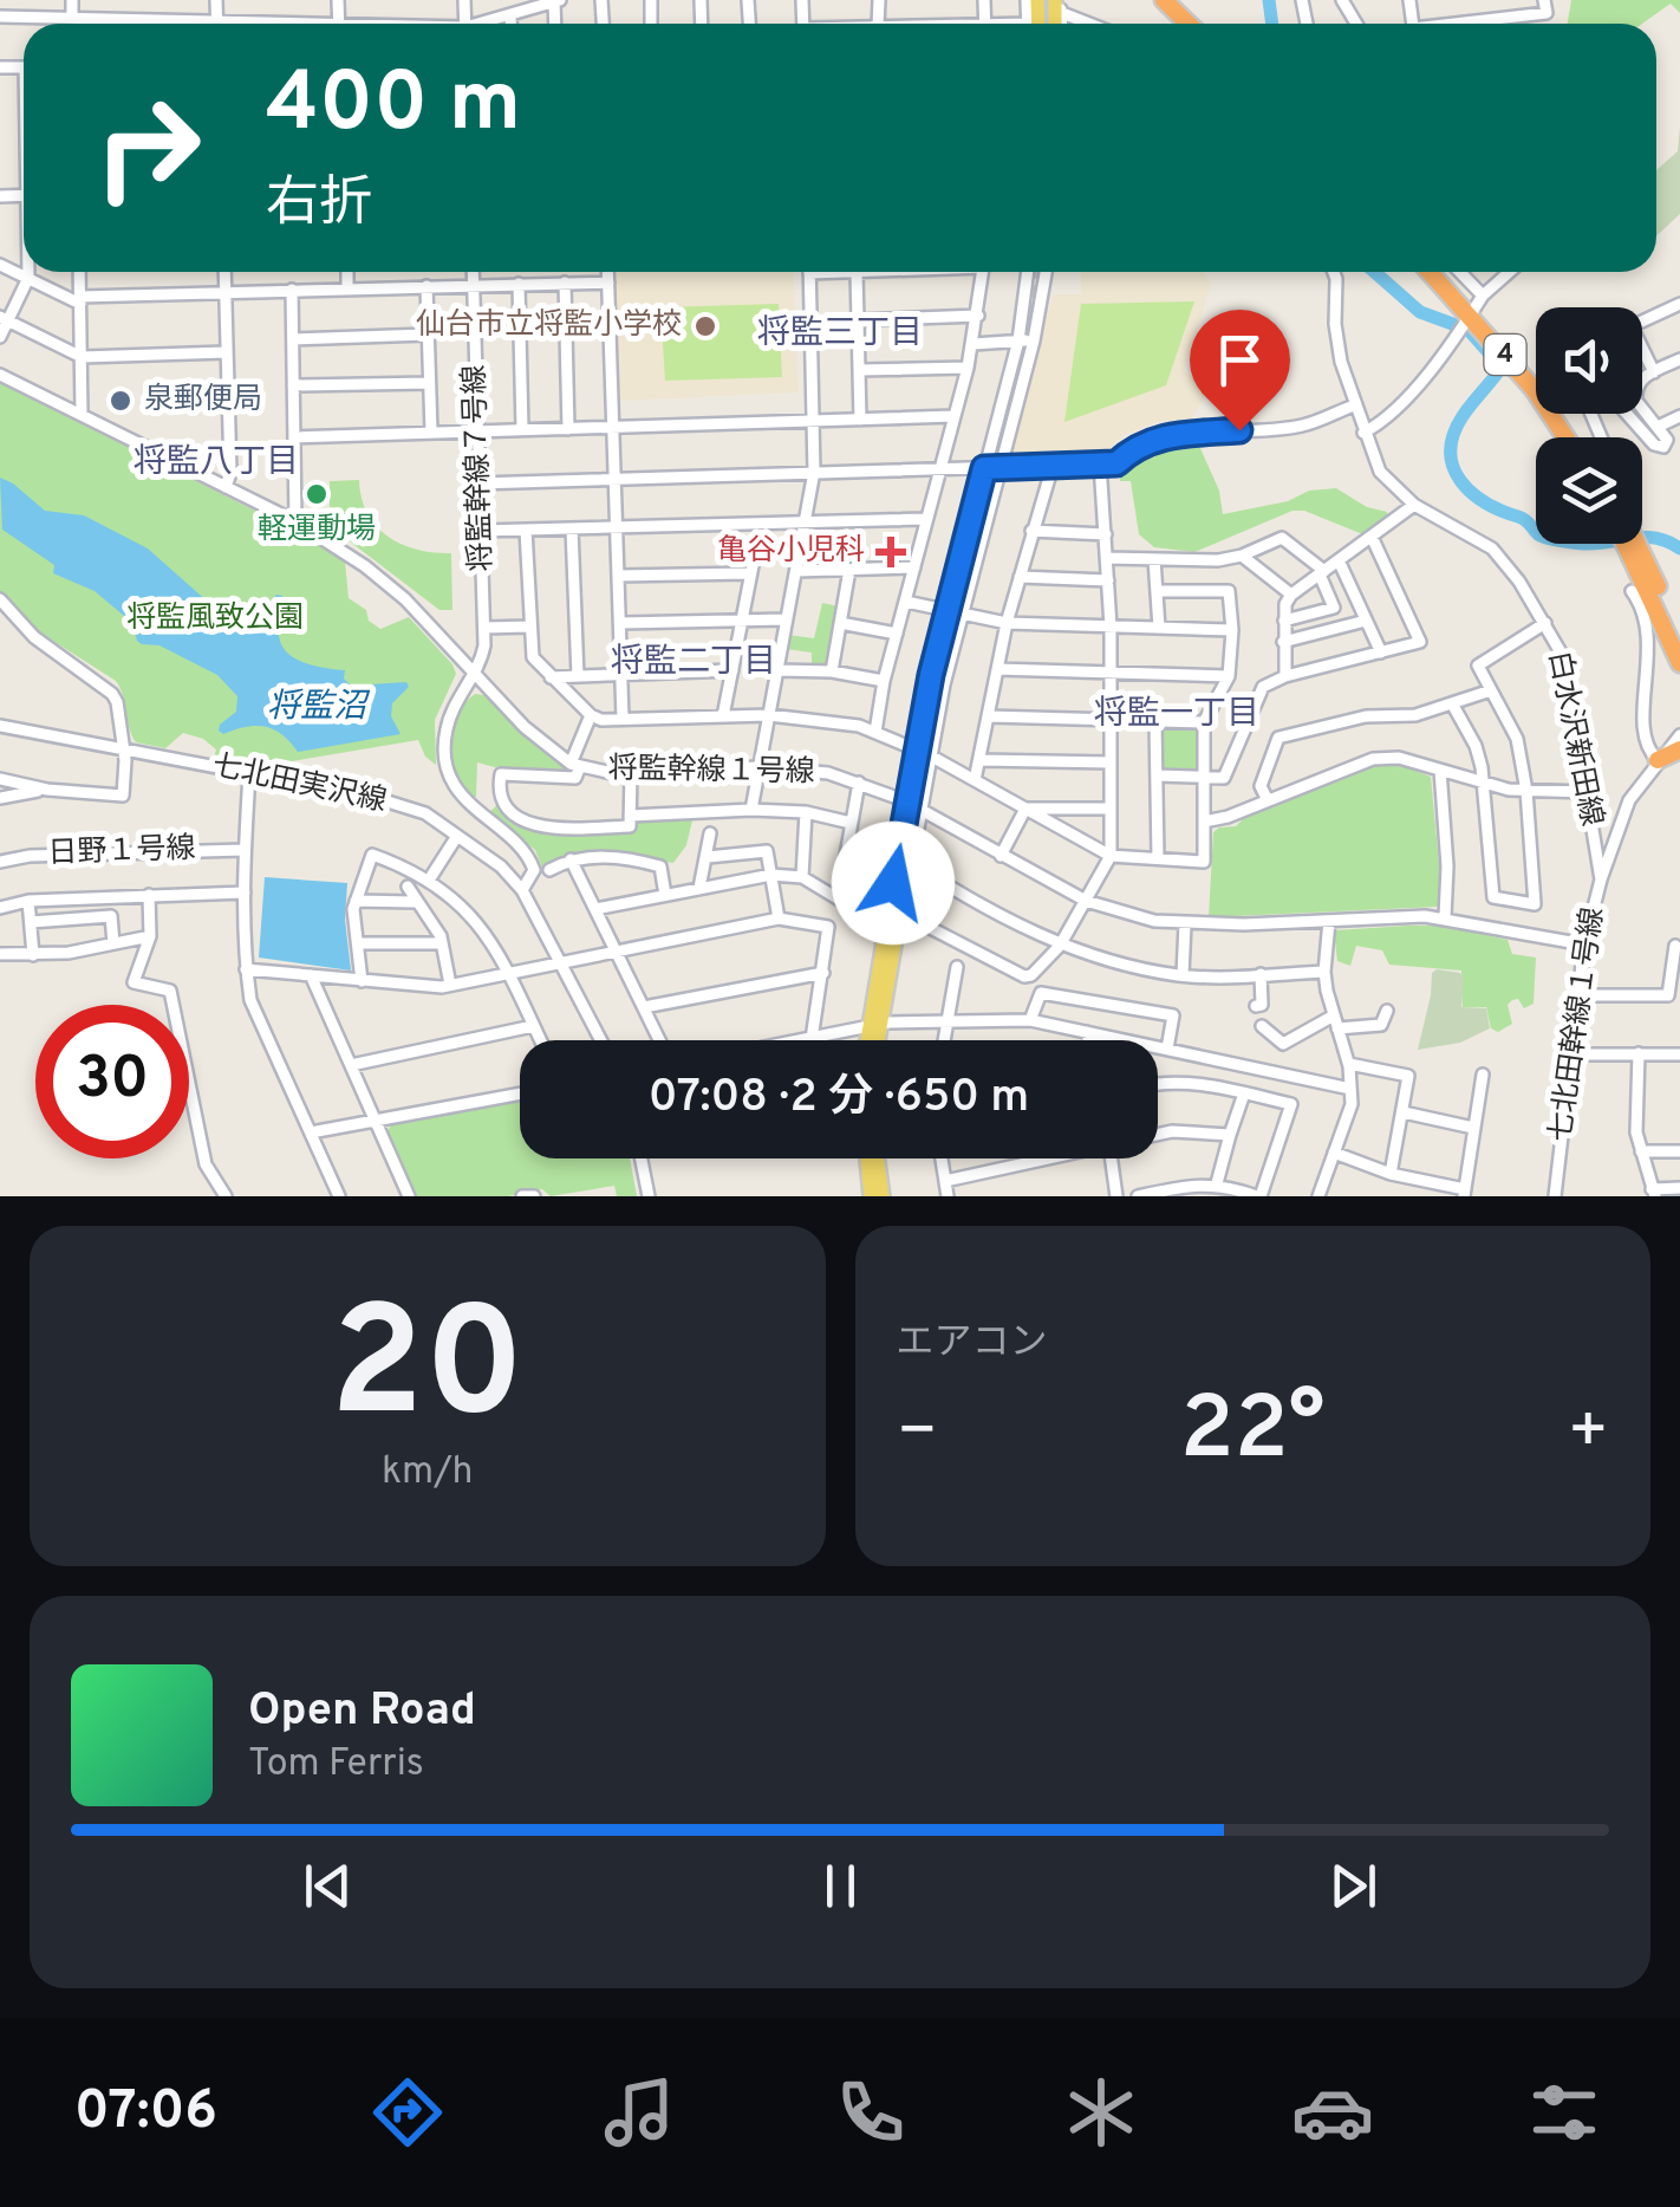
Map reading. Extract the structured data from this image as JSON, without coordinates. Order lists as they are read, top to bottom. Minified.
{"streets":{"highway":["4"],"street":["将監幹線７号線","白水沢新田線","将監幹線１号線","七北田実沢線","日野１号線","七北田幹線１号線"]},"crossings":[["将監幹線７号線","将監幹線１号線"],["将監幹線７号線","七北田実沢線"],["白水沢新田線","七北田幹線１号線"],["将監幹線１号線","七北田幹線１号線"]],"districts":["将監三丁目","将監八丁目","将監二丁目","将監一丁目"],"water":["将監沼"],"parks":["将監風致公園"],"places":{"other":["仙台市立将監小学校","泉郵便局","軽運動場"],"health":["亀谷小児科"]},"page":{"turn":["400 m","右折"],"limit":"30","trip":"07:08 · 2 分 · 650 m","tile":[["20","km/h"],"エアコン"],"heat":["−","22°","+"],"song":["Open Road","Tom Ferris"],"tabs":"07:06"}}
